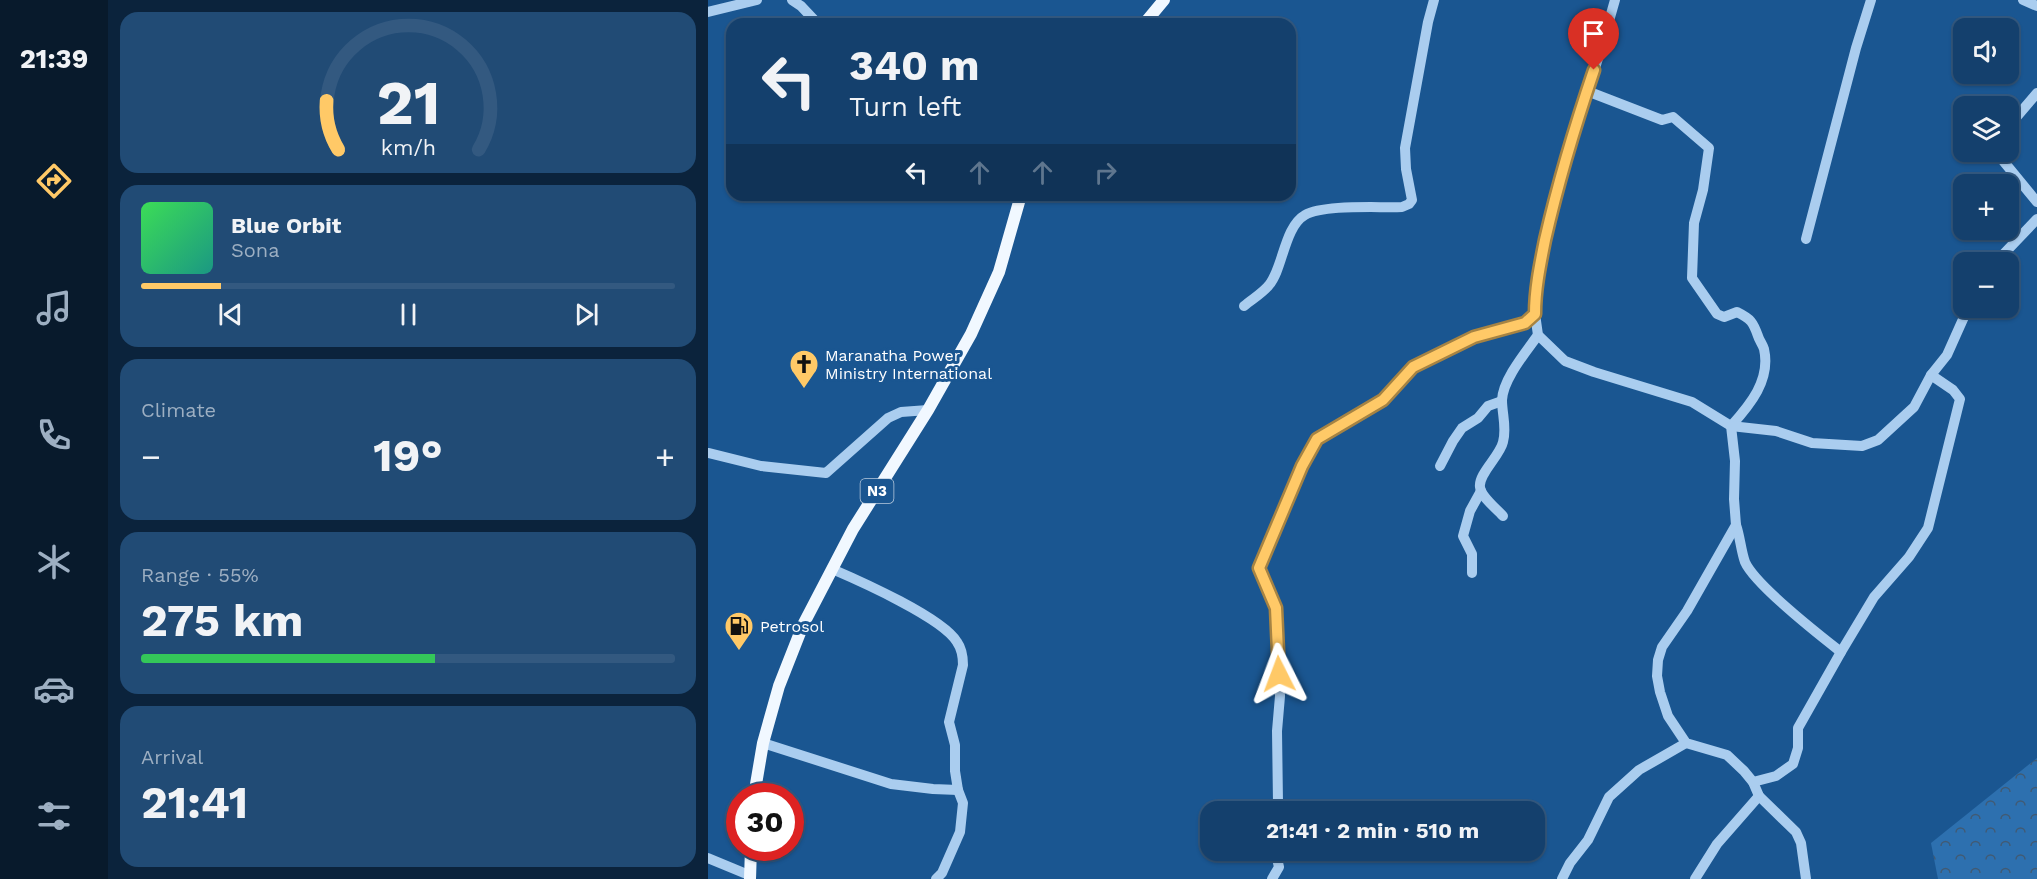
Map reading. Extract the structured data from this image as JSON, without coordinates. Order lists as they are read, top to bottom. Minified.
{"streets":{"main road":["N3"]},"places":{"church":["Maranatha Power Ministry International"],"fuel station":["Petrosol"]},"page":{"tabs":"21:39","map_buttons":["+","−"],"turn":["340 m","Turn left"],"song":["Blue Orbit","Sona"],"tile":["Climate",["Range · 55%","275 km"],["Arrival","21:41"]],"heat":["−","19°","+"],"limit":"30","trip":"21:41 · 2 min · 510 m","gauge":["21","km/h"]}}
